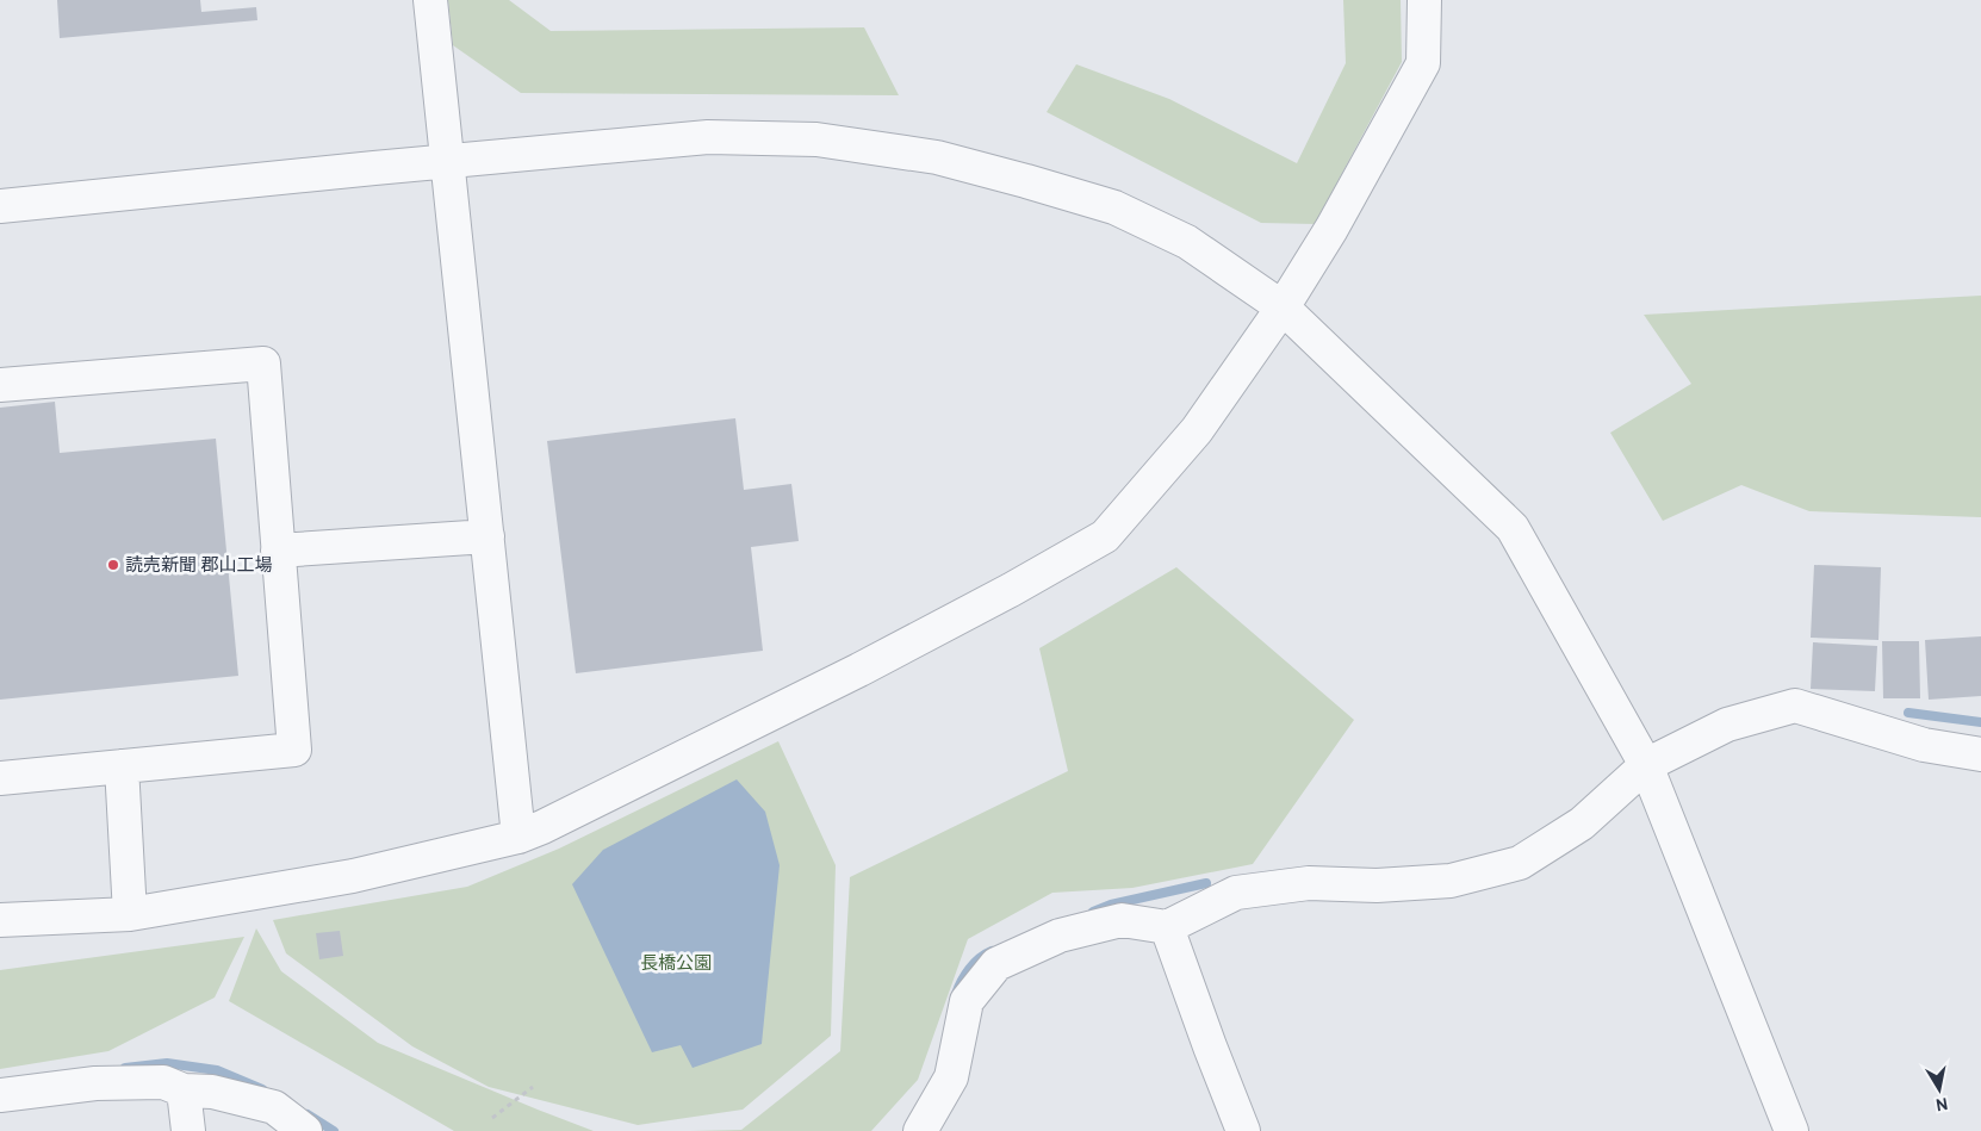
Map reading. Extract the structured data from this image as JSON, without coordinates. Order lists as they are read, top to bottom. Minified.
{"parks":["長橋公園"],"places":["読売新聞 郡山工場"],"north":"bottom"}
